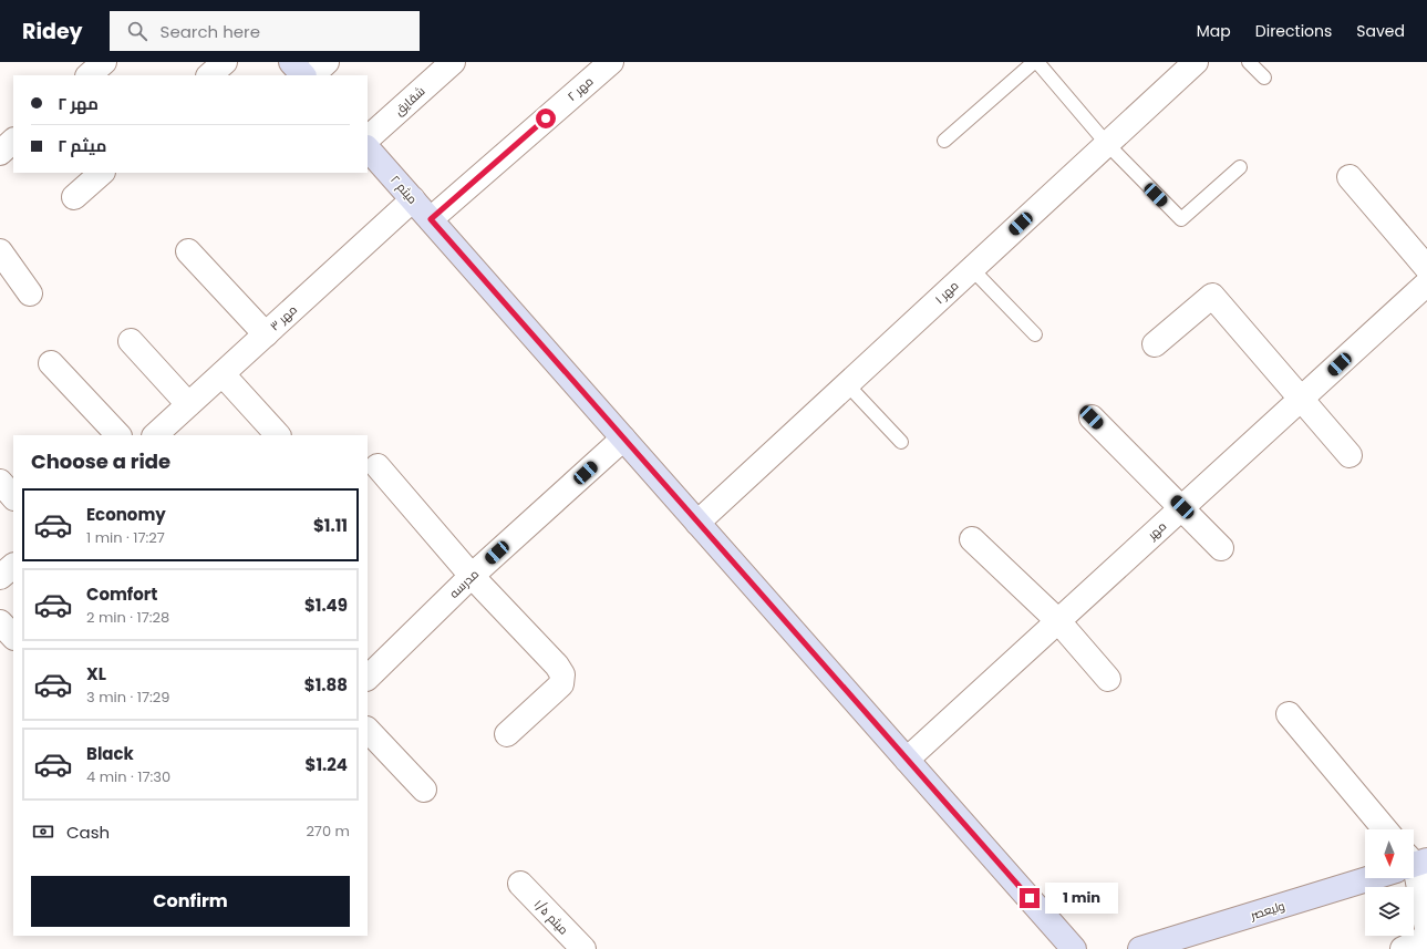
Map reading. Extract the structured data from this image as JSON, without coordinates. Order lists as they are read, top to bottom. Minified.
{"streets":{"street":["مهر ۲","شقایق","میثم ۲","مهر ۱","مهر ۳","مهر","مدرسه","ولیعصر","میثم ۱/۵"]},"crossings":[["مهر ۲","میثم ۲"],["میثم ۲","مهر ۱"],["میثم ۲","مهر ۳"],["میثم ۲","مهر"],["میثم ۲","مدرسه"]],"north":"bottom","page":{"header":"Ridey","search":"Search here","nav":["Map","Directions","Saved"],"banner":["مهر ۲","میثم ۲"],"heading":"Choose a ride","list":[{"name":"Economy","note":"1 min · 17:27","value":"$1.11"},{"name":"Comfort","note":"2 min · 17:28","value":"$1.49"},{"name":"XL","note":"3 min · 17:29","value":"$1.88"},{"name":"Black","note":"4 min · 17:30","value":"$1.24"}],"pay":["Cash","270 m"],"buttons":"Confirm","bubble":"1 min"}}
